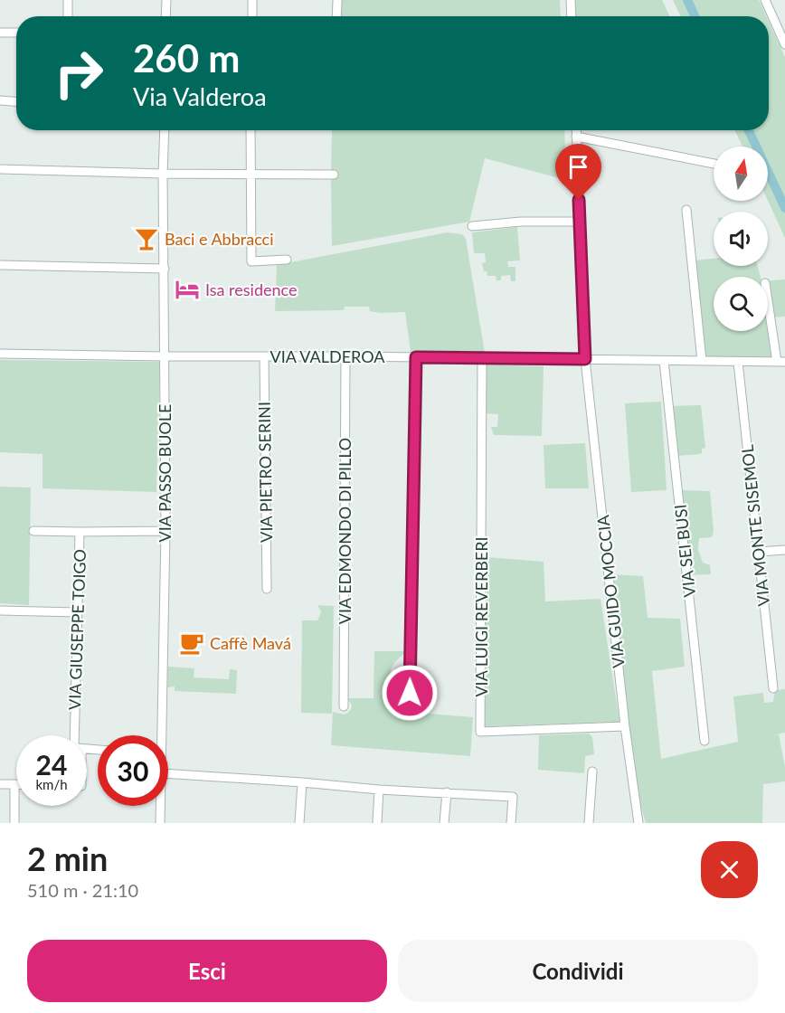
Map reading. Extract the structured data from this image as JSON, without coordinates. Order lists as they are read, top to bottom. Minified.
{"streets":{"street":["VIA VALDEROA","VIA PIETRO SERINI","VIA PASSO BUOLE","VIA MONTE SISEMOL","VIA EDMONDO DI PILLO","VIA SEI BUSI","VIA GUIDO MOCCIA","VIA LUIGI REVERBERI","VIA GIUSEPPE TOIGO"]},"crossings":[["VIA VALDEROA","VIA PIETRO SERINI"],["VIA VALDEROA","VIA PASSO BUOLE"],["VIA VALDEROA","VIA MONTE SISEMOL"],["VIA VALDEROA","VIA EDMONDO DI PILLO"],["VIA VALDEROA","VIA SEI BUSI"],["VIA VALDEROA","VIA GUIDO MOCCIA"],["VIA VALDEROA","VIA LUIGI REVERBERI"],["VIA PASSO BUOLE","VIA GIUSEPPE TOIGO"],["VIA GUIDO MOCCIA","VIA LUIGI REVERBERI"]],"places":{"bar":["Baci e Abbracci"],"hotel":["Isa residence"],"cafe":["Caffè Mavá"]},"north":"top","page":{"turn":["260 m","Via Valderoa"],"speed":"24 km/h","limit":"30","heading":["2 min","510 m · 21:10"],"buttons":["Esci","Condividi"]}}
